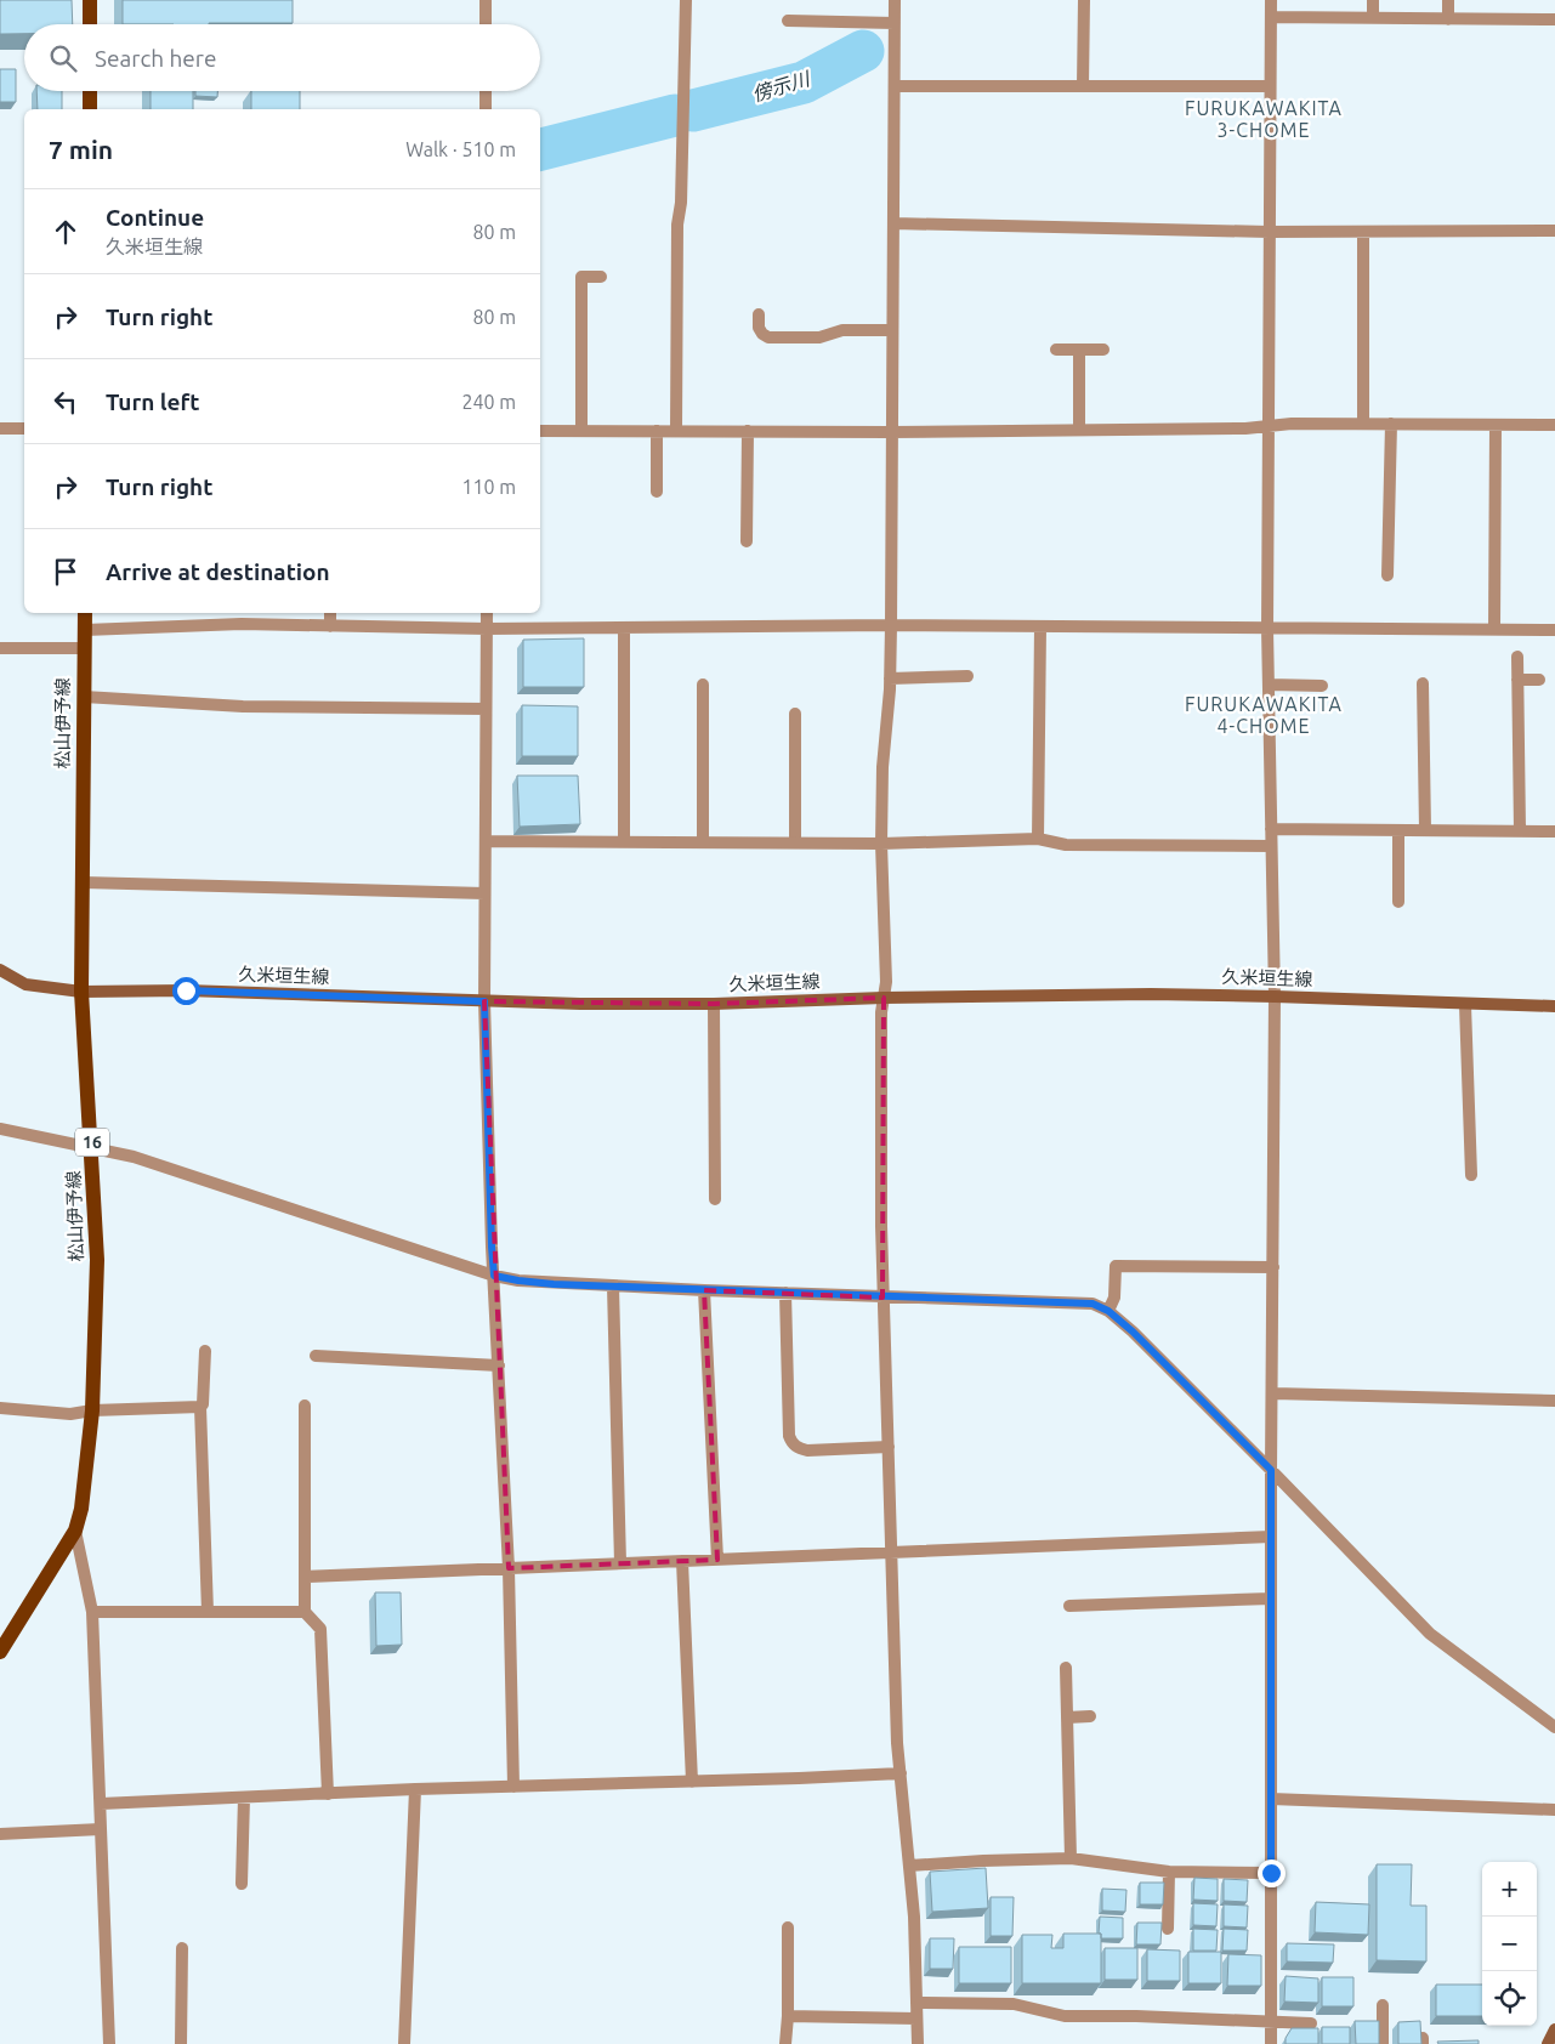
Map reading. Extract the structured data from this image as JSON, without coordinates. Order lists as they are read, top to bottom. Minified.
{"streets":{"main road":["松山伊予線","久米垣生線","16"]},"crossings":[["松山伊予線","久米垣生線"]],"districts":["FURUKAWAKITA 3-CHOME","FURUKAWAKITA 4-CHOME"],"water":["傍示川"],"page":{"search":"Search here","heading":["7 min","Walk · 510 m"],"list":[["Continue","久米垣生線","80 m"],["Turn right","80 m"],["Turn left","240 m"],["Turn right","110 m"],"Arrive at destination"],"map_buttons":["+","−"]}}
